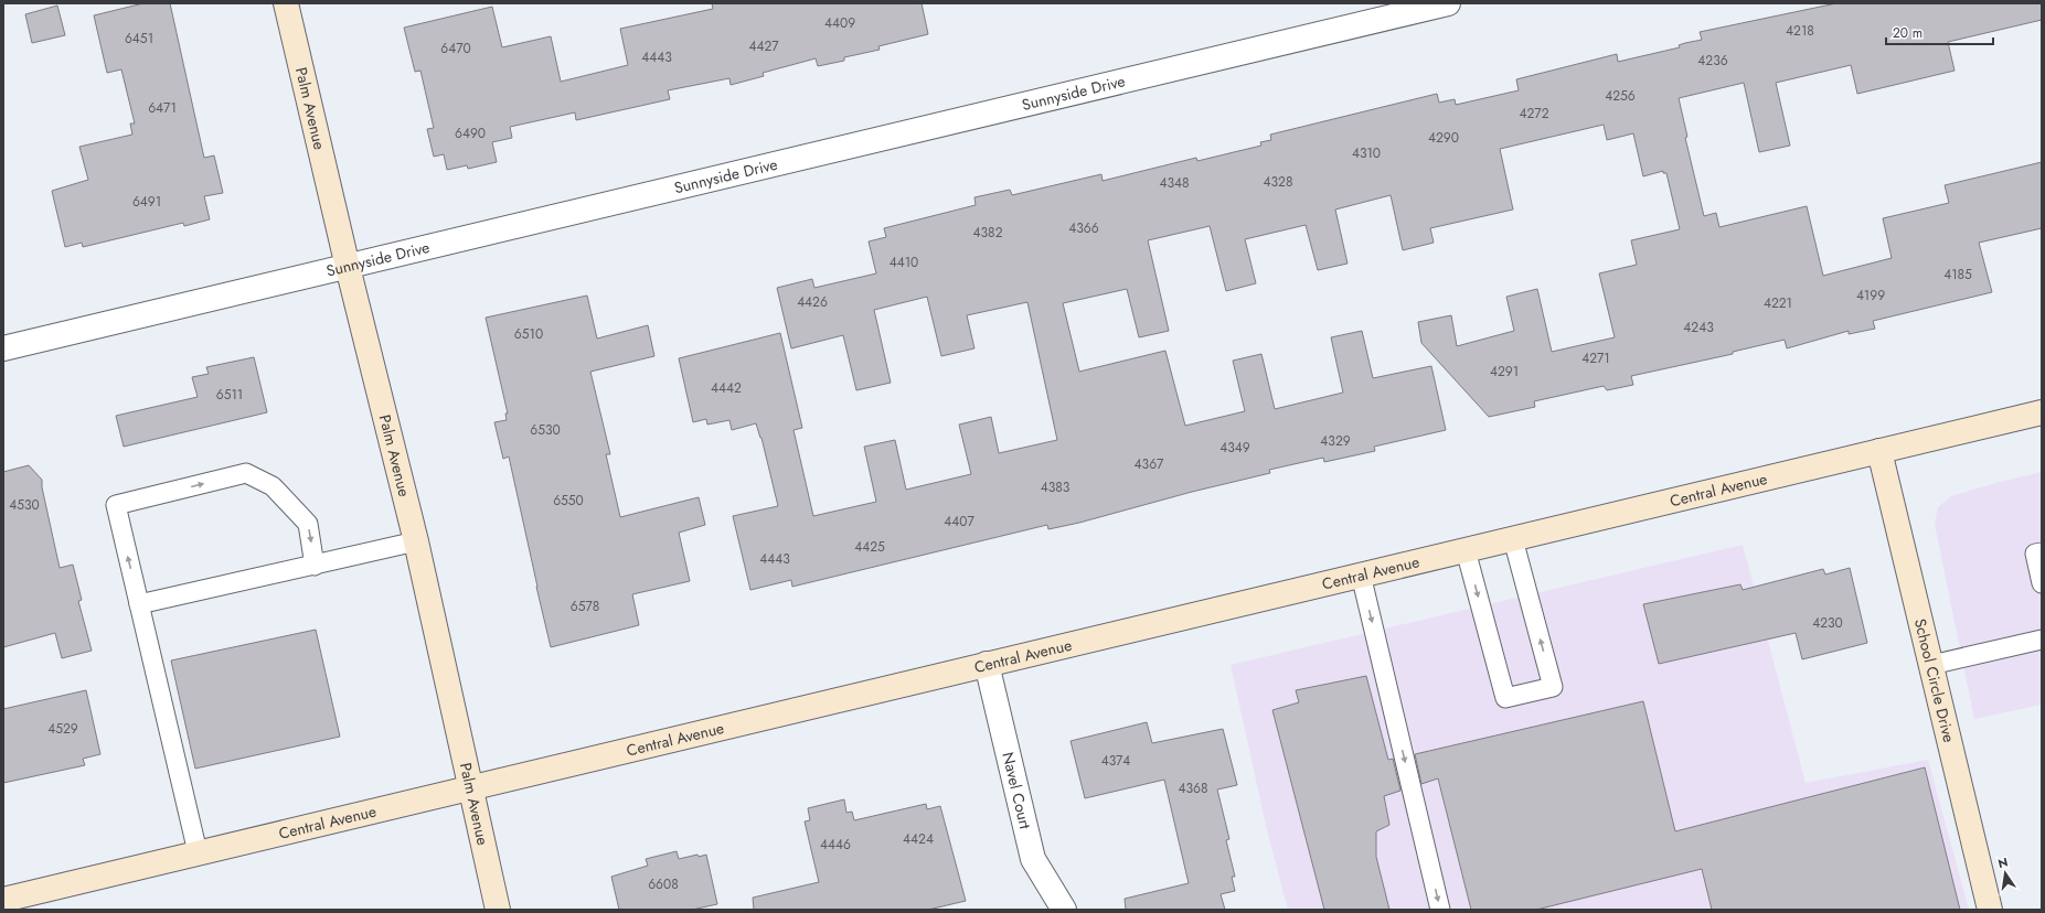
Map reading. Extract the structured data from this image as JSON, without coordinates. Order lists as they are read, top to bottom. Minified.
{"streets":{"main road":["Palm Avenue","Central Avenue","School Circle Drive"],"street":["Sunnyside Drive","Navel Court"]},"crossings":[["Sunnyside Drive","Palm Avenue"],["Palm Avenue","Central Avenue"],["Central Avenue","School Circle Drive"],["Central Avenue","Navel Court"]],"house_numbers":["4409","4218","6451","4427","6470","4443","4236","4256","6471","4272","6490","4290","4310","4328","4348","6491","4366","4382","4410","4185","4199","4426","4221","4243","6510","4271","4291","4442","6511","6530","4329","4349","4367","4383","6550","4530","4407","4425","4443","6578","4230","4529","4374","4368","4424","4446","6608"],"scale_bar":"20 m","north":"top"}
